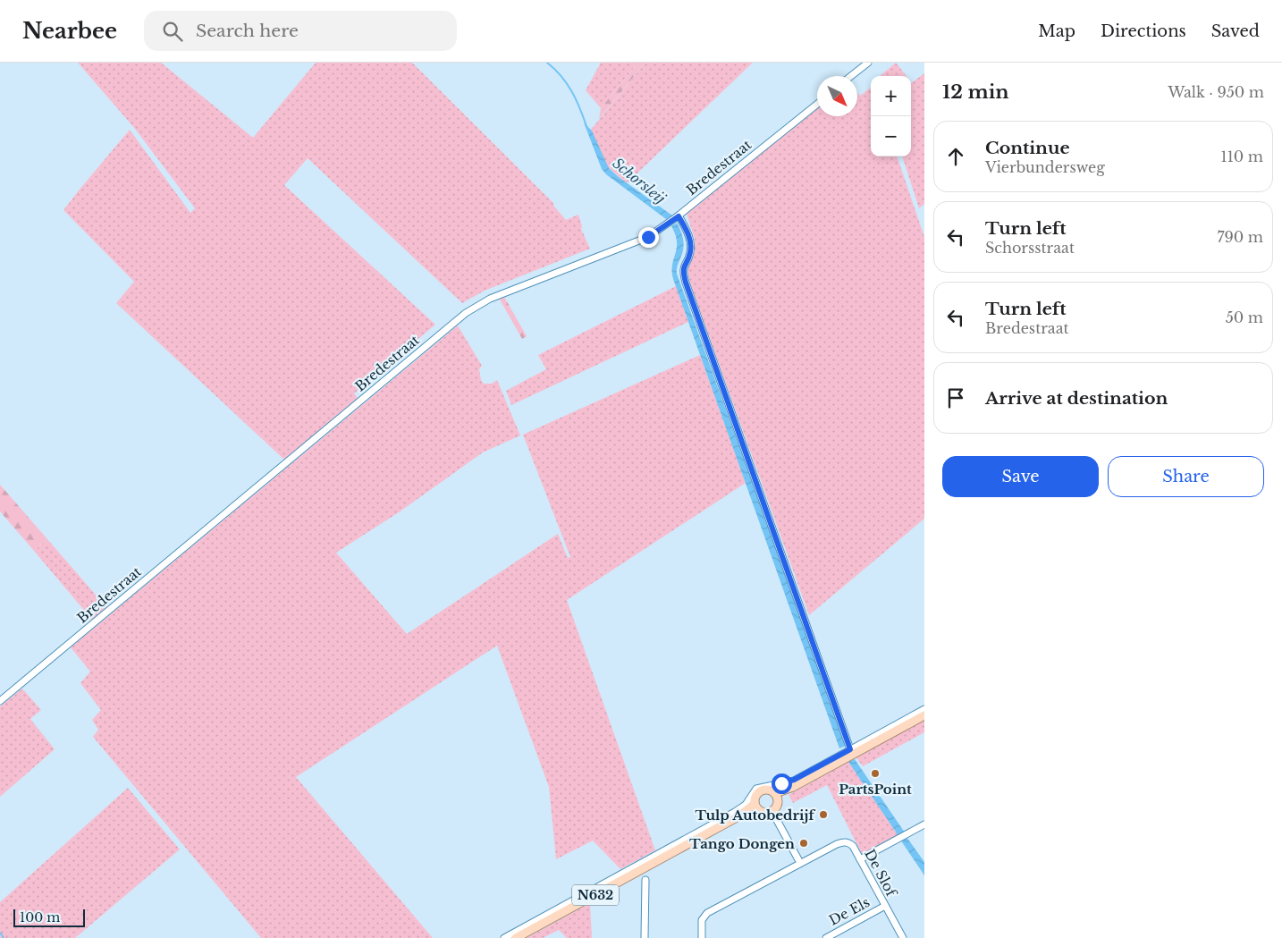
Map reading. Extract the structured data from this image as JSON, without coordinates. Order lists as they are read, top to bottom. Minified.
{"streets":{"main road":["N632"],"street":["Bredestraat","De Slof","De Els"]},"crossings":[["De Slof","De Els"]],"water":["Schorsleij"],"places":["PartsPoint","Tulp Autobedrijf","Tango Dongen"],"scale_bar":"100 m","north":"bottom right","page":{"header":"Nearbee","search":"Search here","nav":["Map","Directions","Saved"],"heading":["12 min","Walk · 950 m"],"map_buttons":["+","−"],"list":[["Continue","Vierbundersweg","110 m"],["Turn left","Schorsstraat","790 m"],["Turn left","Bredestraat","50 m"],"Arrive at destination"],"buttons":["Save","Share"],"scale":"100 m"}}
